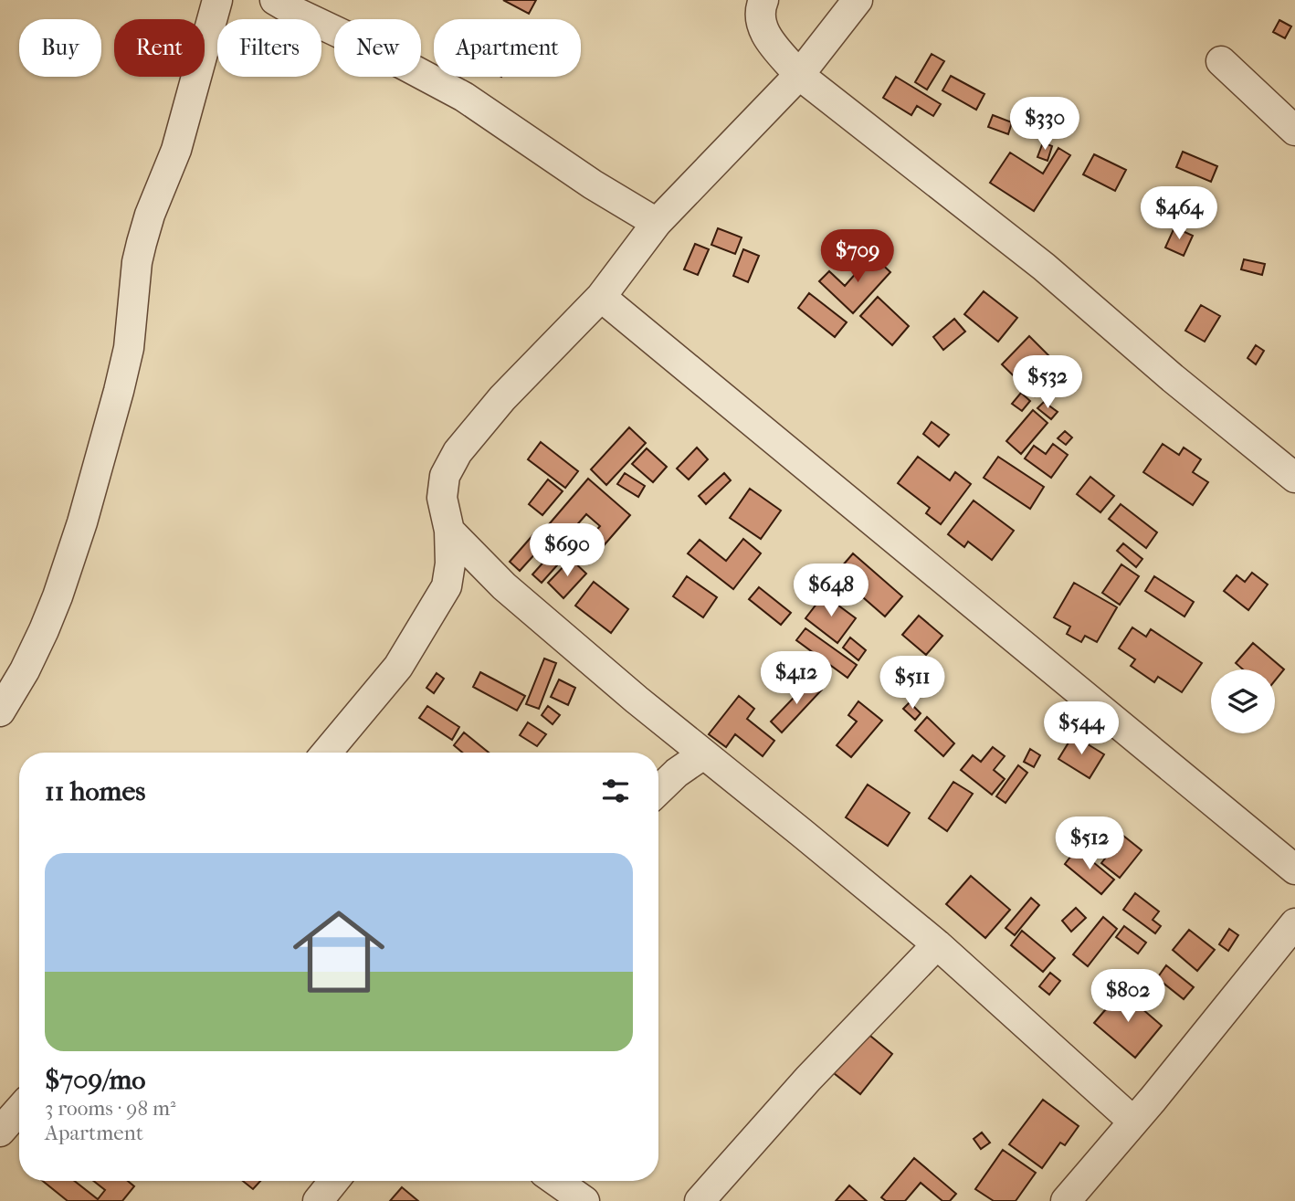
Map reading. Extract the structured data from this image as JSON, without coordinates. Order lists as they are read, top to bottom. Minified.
{"page":{"chip":["Buy","Rent","Filters","New","Apartment"],"price":["$330","$464","$709","$532","$690","$648","$412","$511","$544","$512","$802"],"heading":"11 homes","list":[{"name":"$709/mo","note":"3 rooms · 98 m² · Apartment"}]}}
